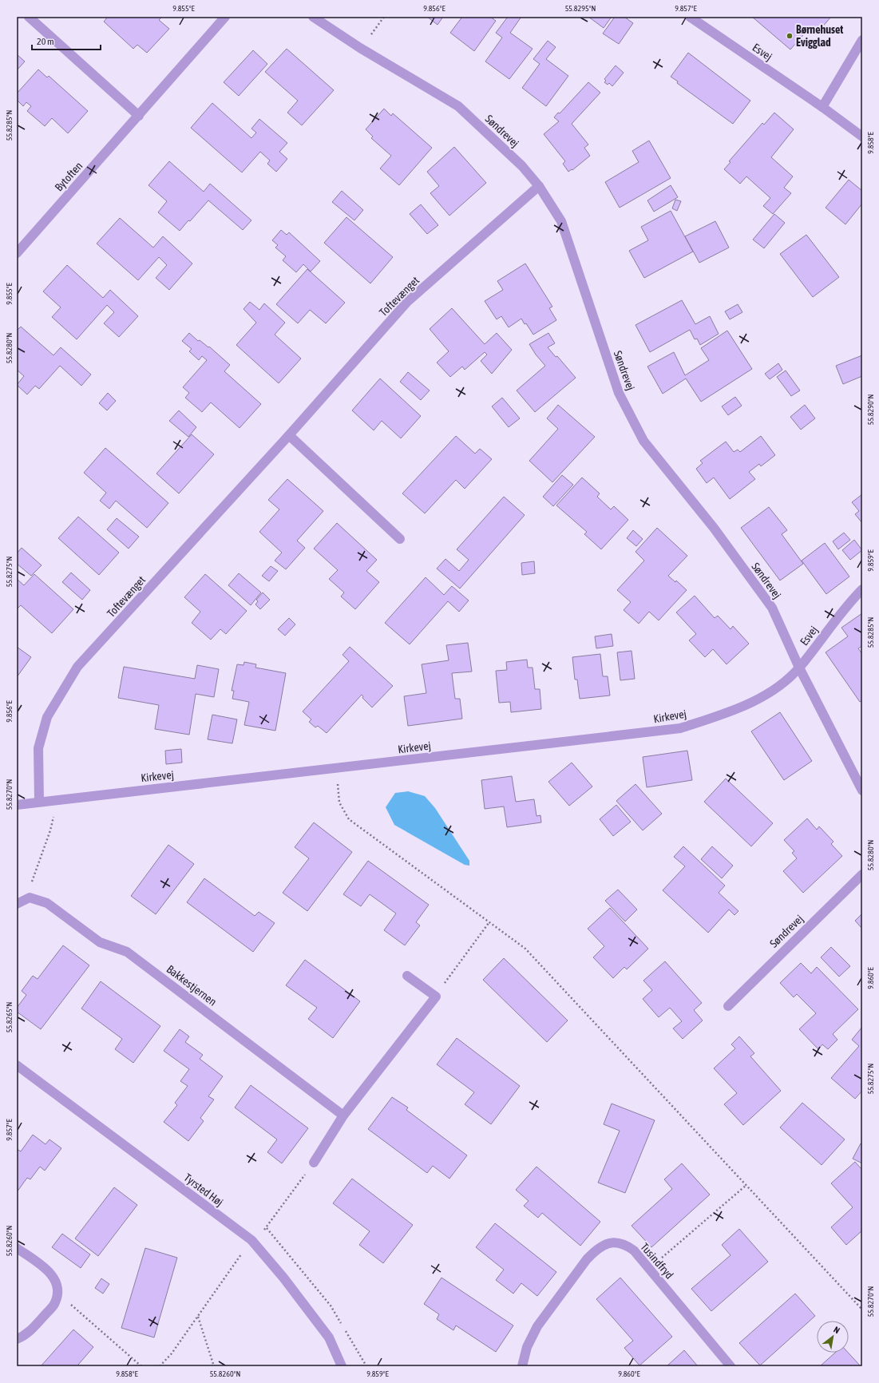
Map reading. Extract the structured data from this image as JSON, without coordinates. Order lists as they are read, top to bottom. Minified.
{"streets":{"street":["Esvej","Søndrevej","Bytoften","Toftevænget","Kirkevej","Bakkestjernen","Tyrsted Høj","Tusindfryd"]},"crossings":[["Esvej","Søndrevej"],["Esvej","Kirkevej"],["Søndrevej","Toftevænget"],["Søndrevej","Kirkevej"],["Toftevænget","Kirkevej"]],"places":["Børnehuset Evigglad"],"scale_bar":"20 m","north":"top right","coordinates":["9.855°E","9.856°E","55.8295°N","9.857°E","55.8285°N","9.858°E","55.8280°N","55.8290°N","9.859°E","55.8275°N","55.8270°N","9.860°E","55.8265°N","55.8260°N"]}
